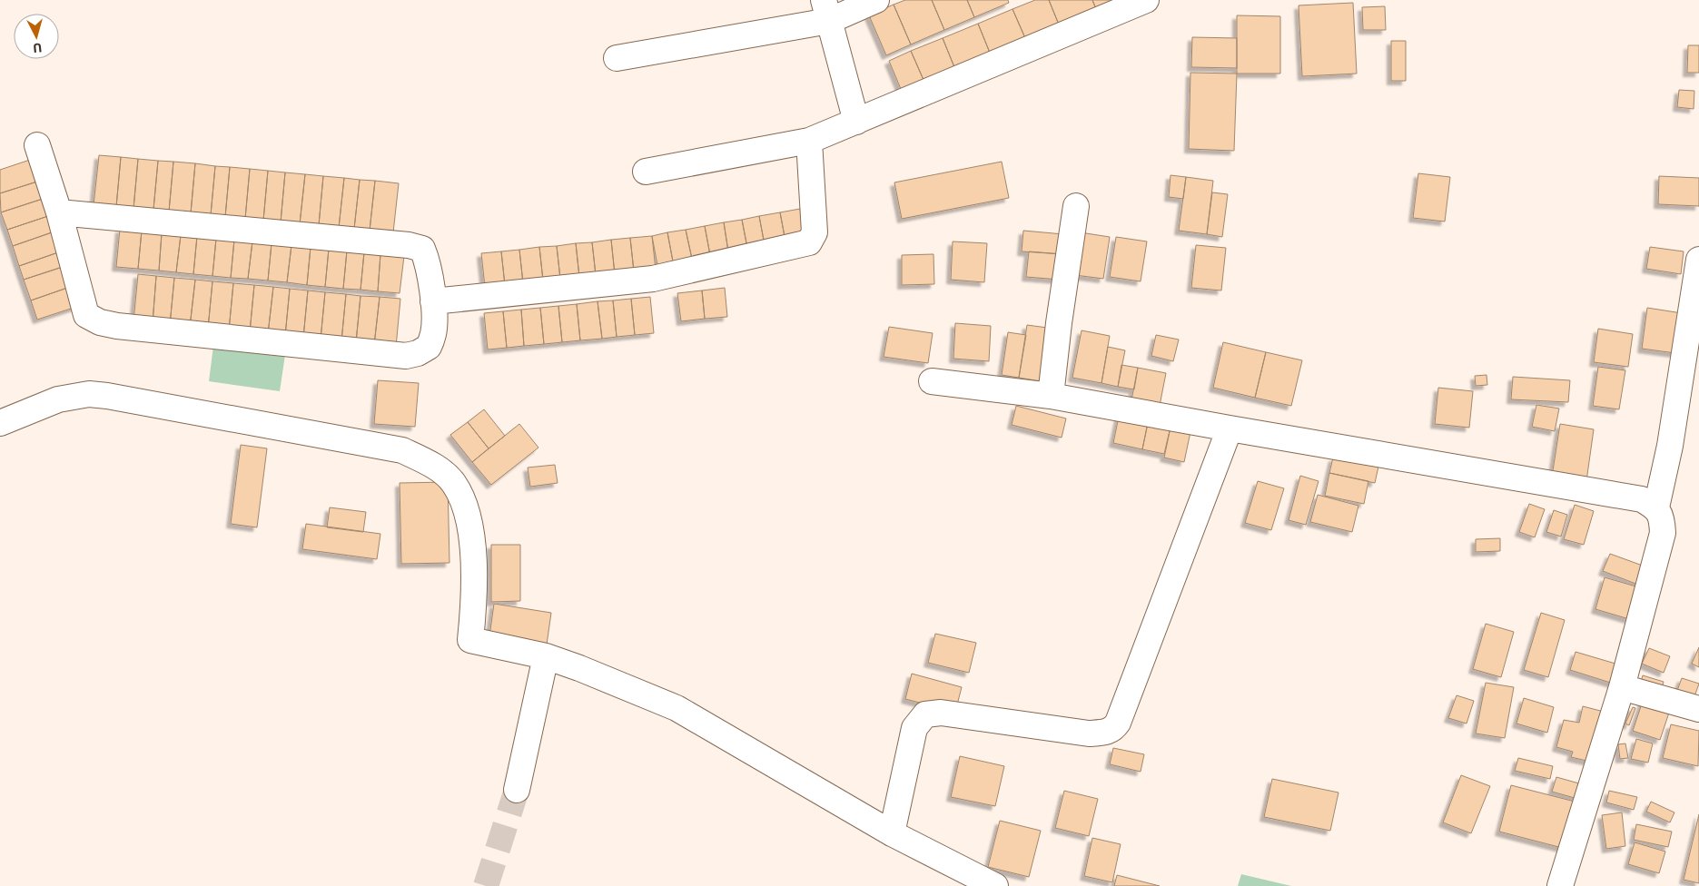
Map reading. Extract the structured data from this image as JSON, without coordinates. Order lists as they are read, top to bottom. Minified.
{"north":"bottom"}
